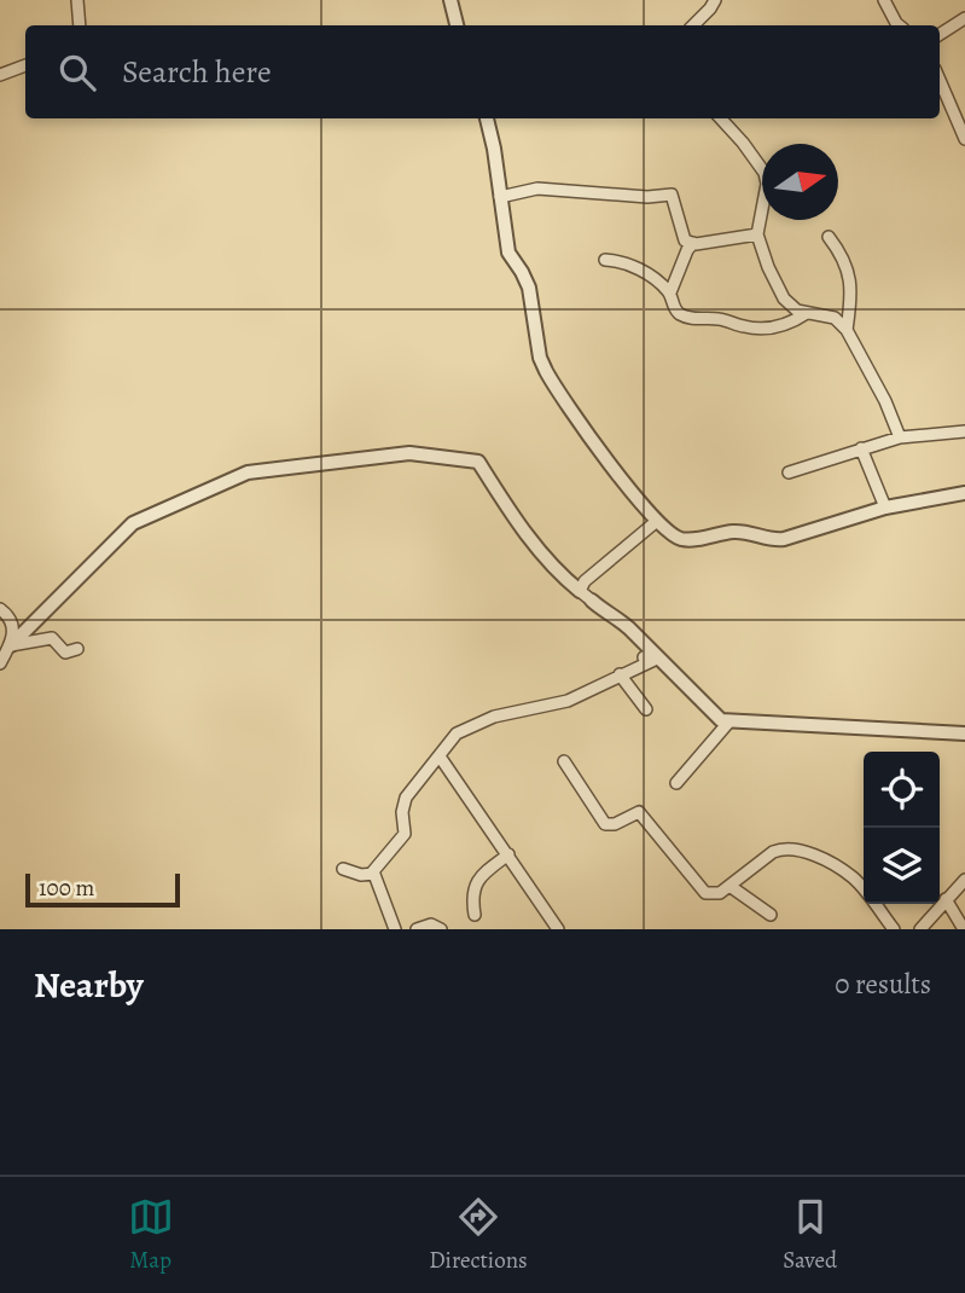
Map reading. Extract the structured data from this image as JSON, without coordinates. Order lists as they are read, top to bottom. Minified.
{"scale_bar":"100 m","north":"right","page":{"search":"Search here","scale":"100 m","heading":["Nearby","0 results"],"nav":["Map","Directions","Saved"]}}
